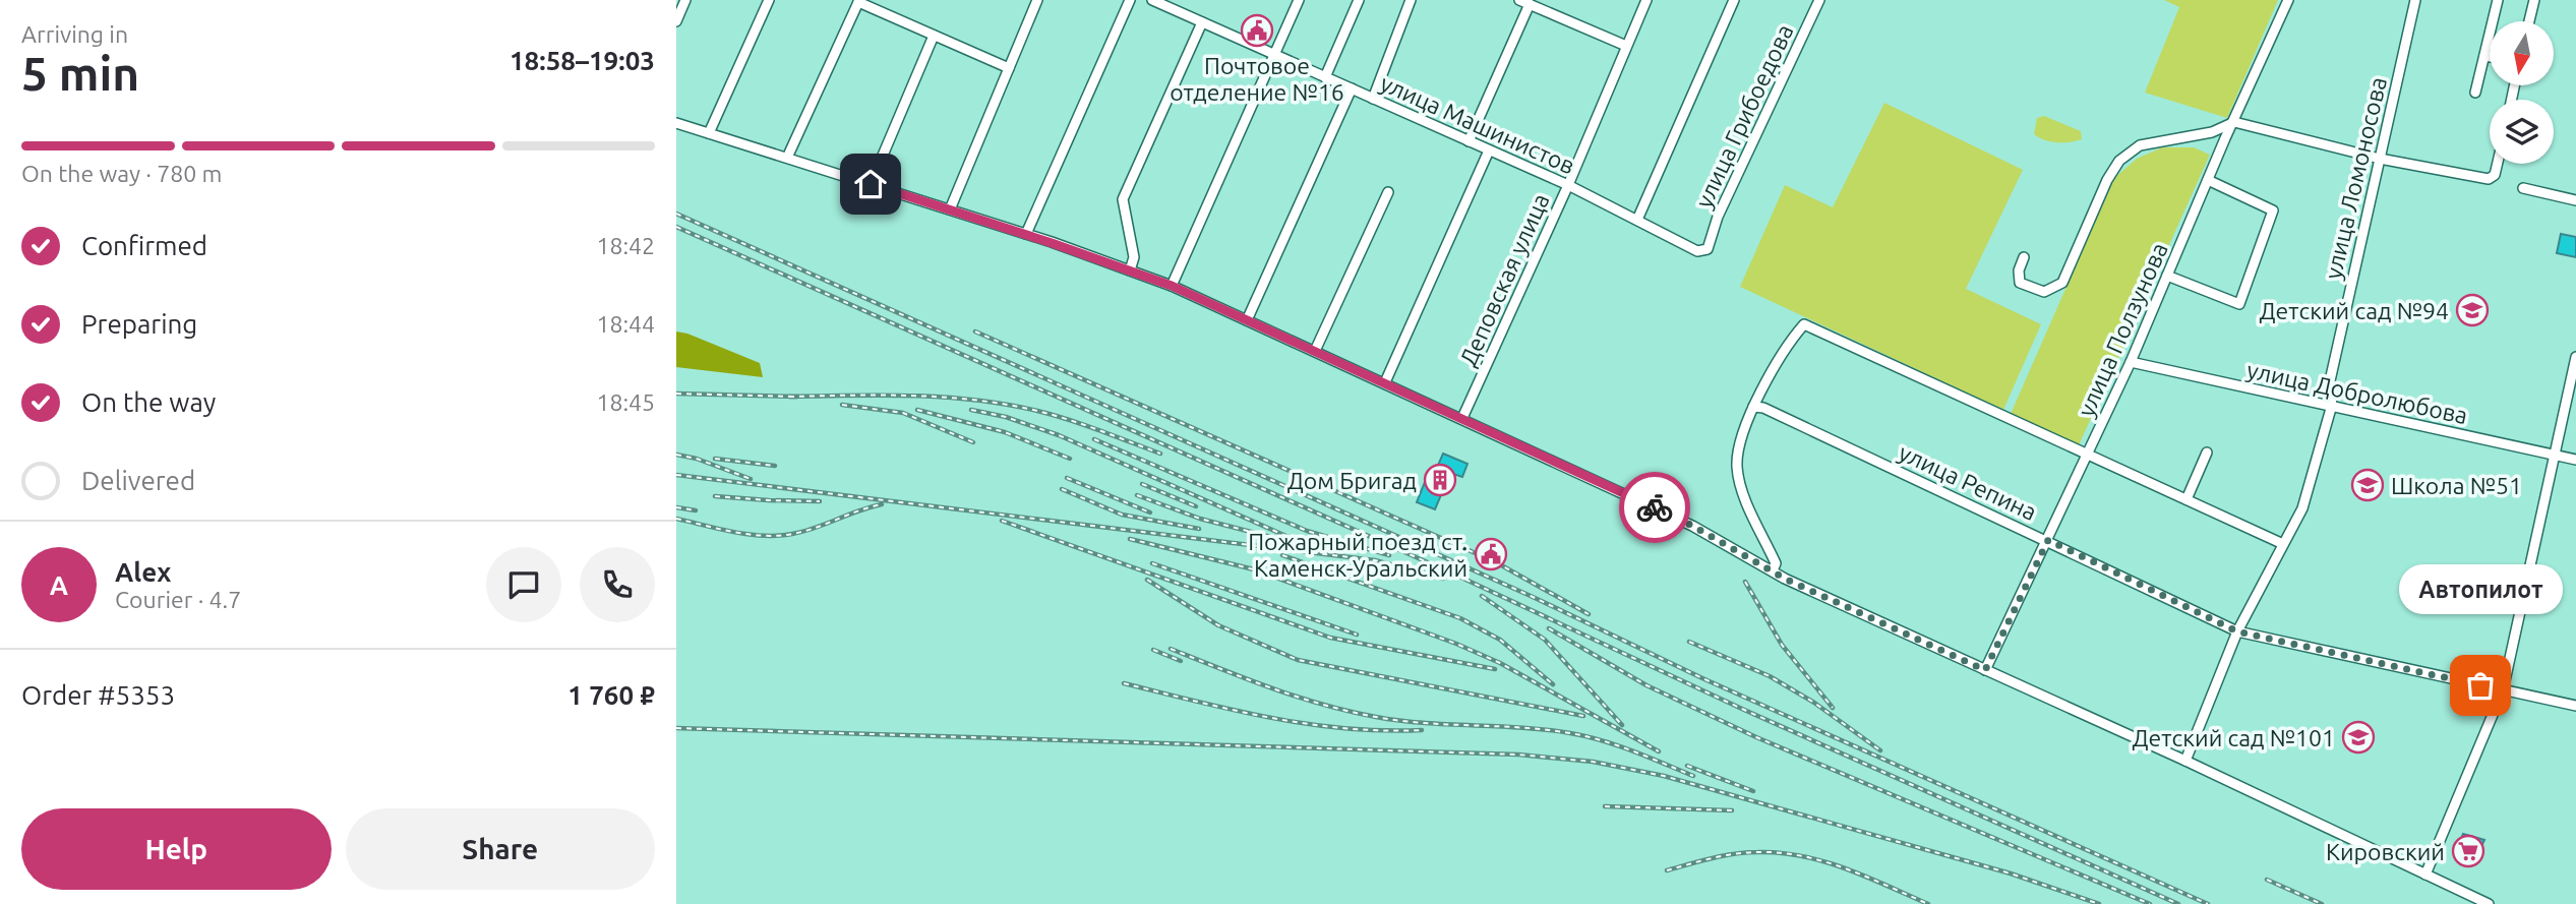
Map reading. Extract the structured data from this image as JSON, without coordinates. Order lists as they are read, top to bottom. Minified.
{"streets":{"street":["улица Грибоедова","улица Машинистов","улица Ломоносова","Деповская улица","улица Ползунова","улица Добролюбова","улица Репина"]},"crossings":[["улица Грибоедова","улица Машинистов"],["улица Машинистов","Деповская улица"],["улица Ломоносова","улица Добролюбова"],["улица Ломоносова","улица Репина"],["улица Ползунова","улица Добролюбова"],["улица Ползунова","улица Репина"]],"places":{"public building":["Почтовое отделение №16","Пожарный поезд ст. Каменск-Уральский"],"school or university":["Детский сад №94","Школа №51","Детский сад №101"],"building":["Дом Бригад"],"other":["Автопилот"],"supermarket":["Кировский"]},"north":"bottom","page":{"heading":["5 min","Arriving in","18:58–19:03"],"panel":["Alex","Courier · 4.7","Order #5353","1 760 ₽"],"bar":"On the way · 780 m","list":[["Confirmed","18:42"],["Preparing","18:44"],["On the way","18:45"],"Delivered"],"round":"A","bubble":"Автопилот","buttons":["Help","Share"]}}
